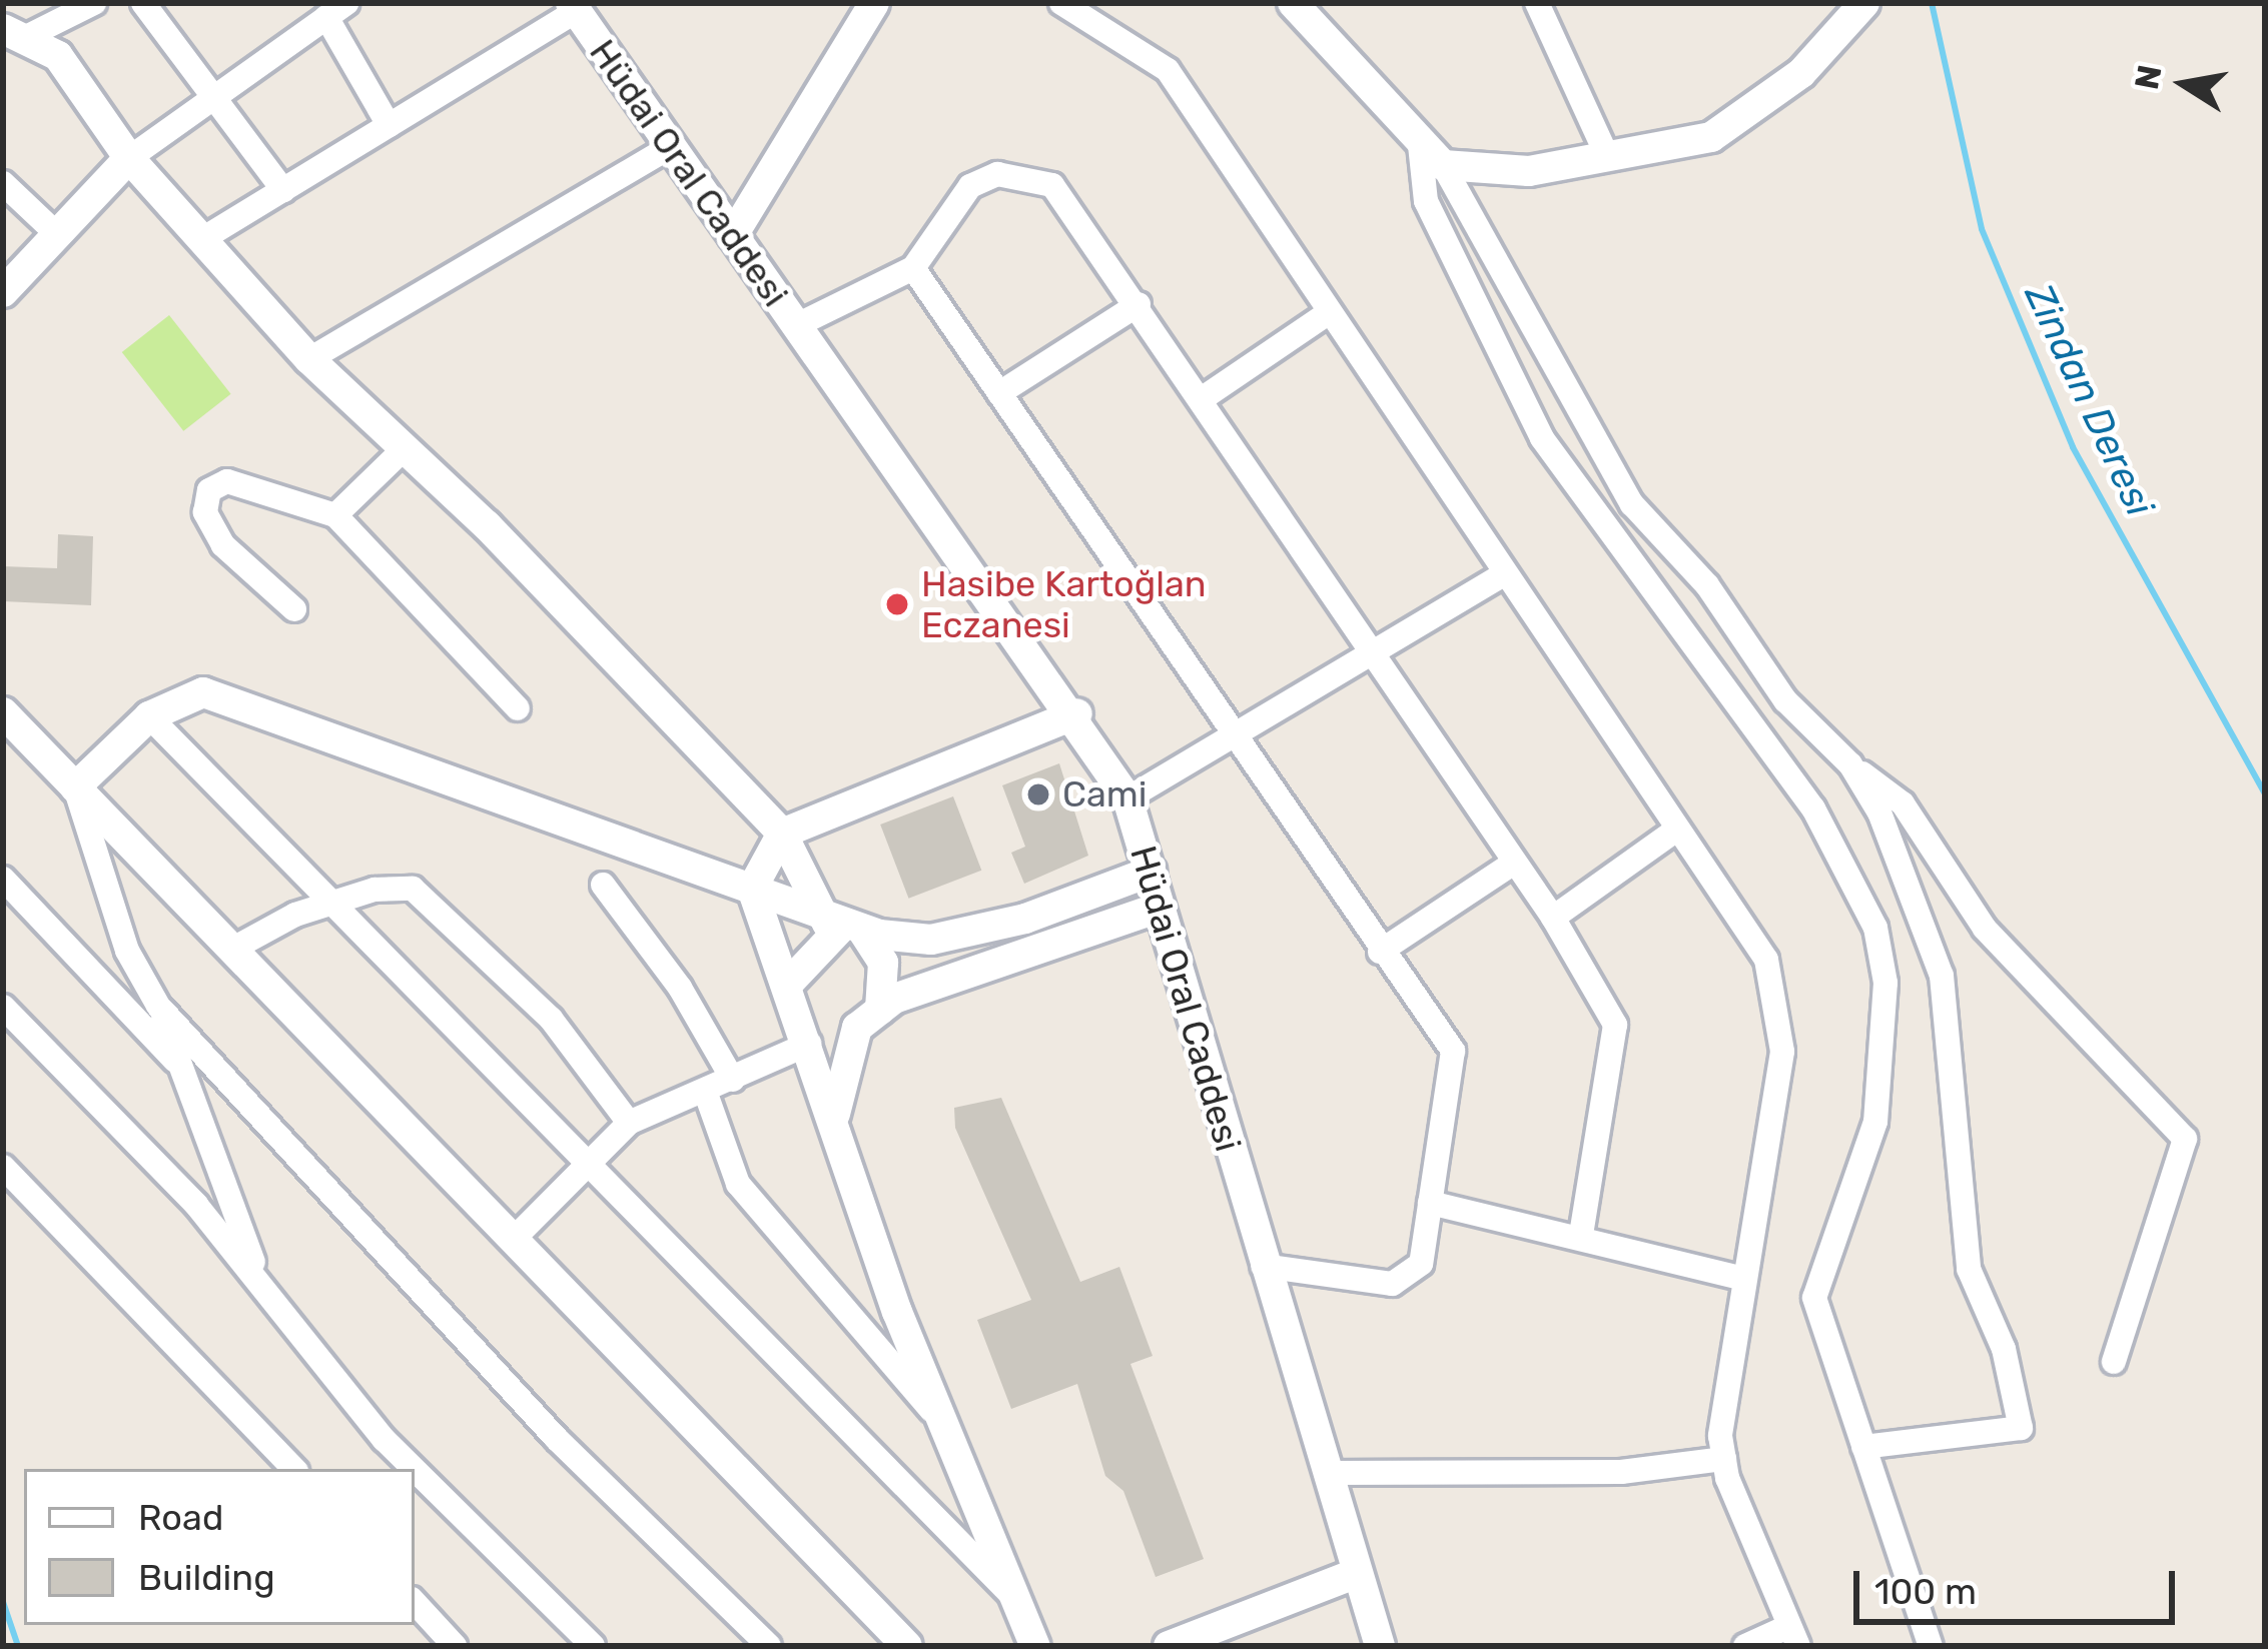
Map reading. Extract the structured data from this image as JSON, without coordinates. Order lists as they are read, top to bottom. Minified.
{"streets":{"street":["Hüdai Oral Caddesi"]},"water":["Zindan Deresi"],"places":["Hasibe Kartoğlan Eczanesi","Cami"],"legend":["Road","Building"],"scale_bar":"100 m","north":"left"}
